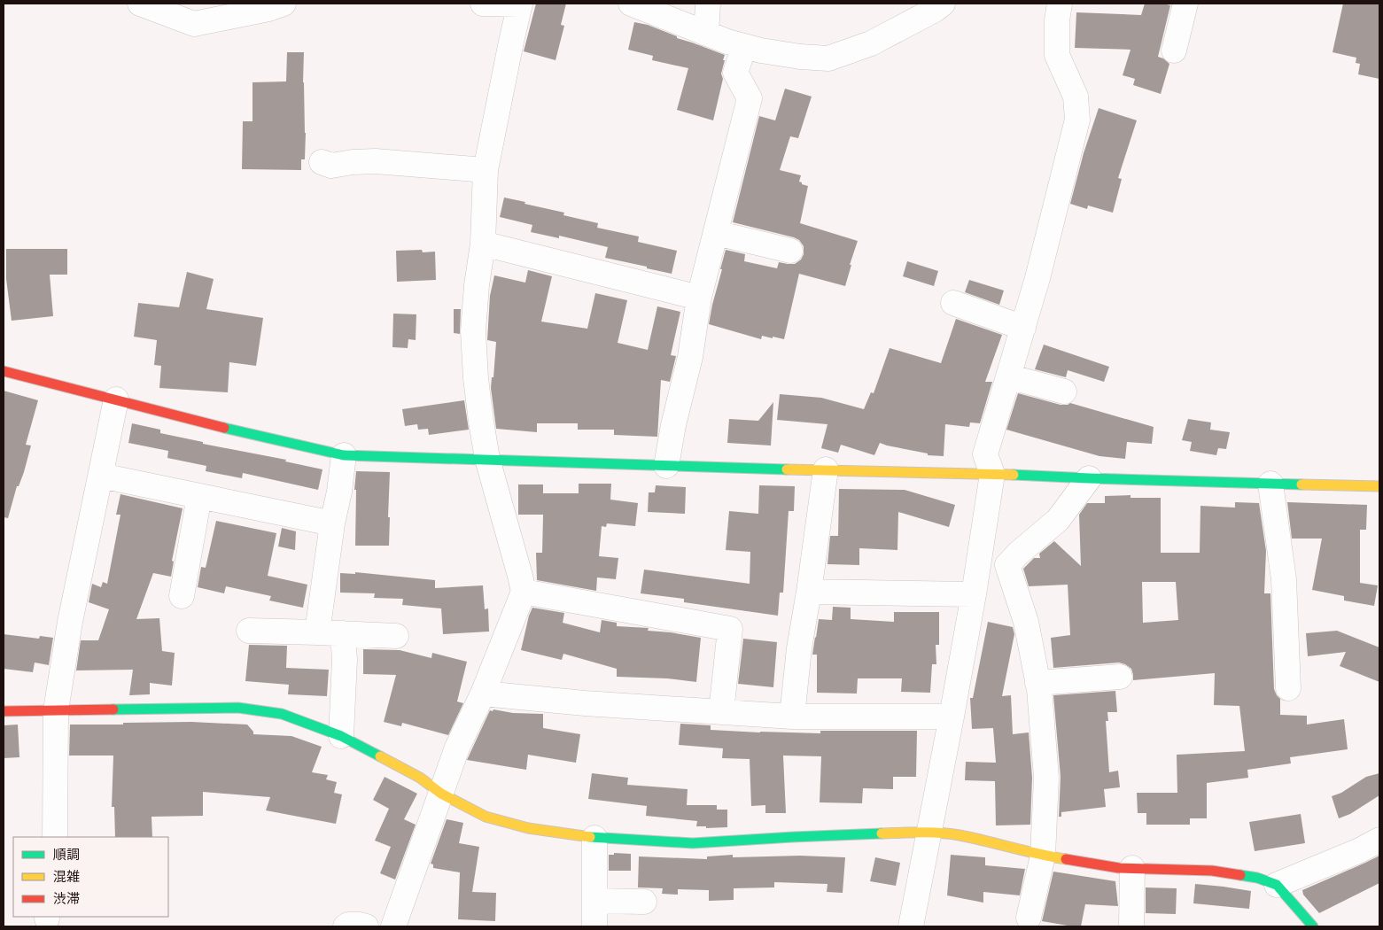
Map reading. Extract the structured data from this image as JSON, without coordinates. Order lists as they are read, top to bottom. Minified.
{"legend":["順調","混雑","渋滞"]}
